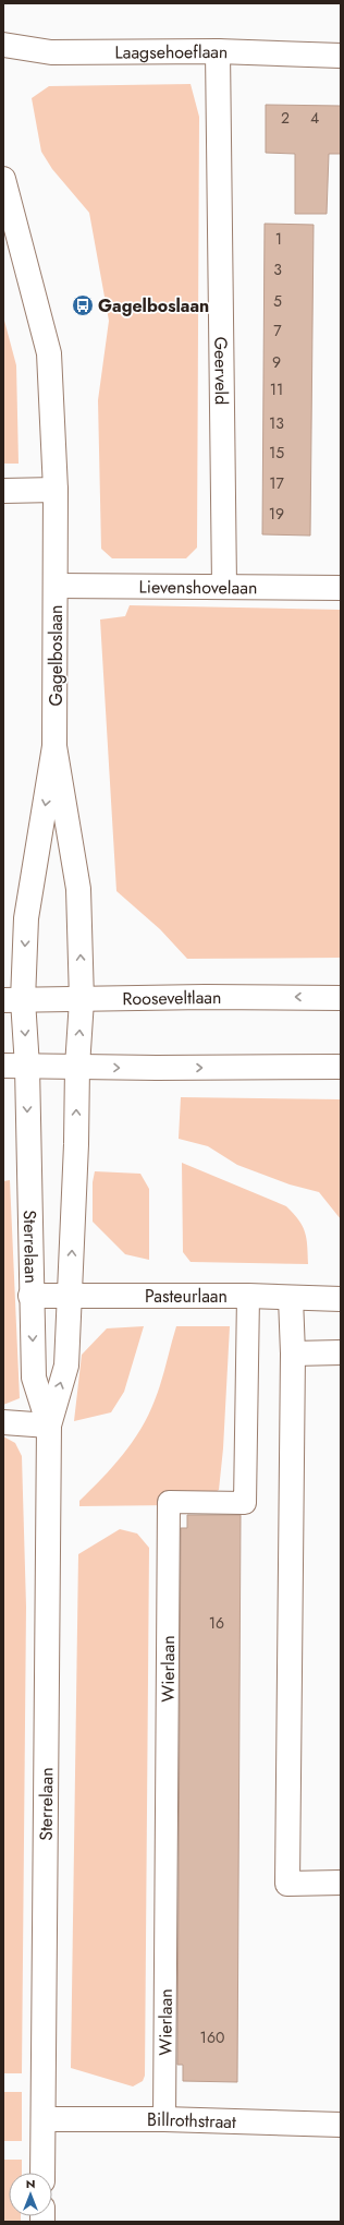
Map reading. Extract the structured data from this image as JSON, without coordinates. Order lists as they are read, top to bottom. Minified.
{"streets":{"street":["Laagsehoeflaan","Geerveld","Lievenshovelaan","Gagelboslaan","Rooseveltlaan","Sterrelaan","Pasteurlaan","Wierlaan","Billrothstraat"]},"crossings":[["Laagsehoeflaan","Geerveld"],["Geerveld","Lievenshovelaan"],["Lievenshovelaan","Gagelboslaan"],["Gagelboslaan","Rooseveltlaan"],["Gagelboslaan","Sterrelaan"],["Sterrelaan","Pasteurlaan"],["Sterrelaan","Billrothstraat"],["Pasteurlaan","Wierlaan"],["Wierlaan","Billrothstraat"]],"places":{"bus stop":["Gagelboslaan"]},"house_numbers":["2","4","1","3","5","7","9","11","13","15","17","19","16","160"],"north":"top"}
